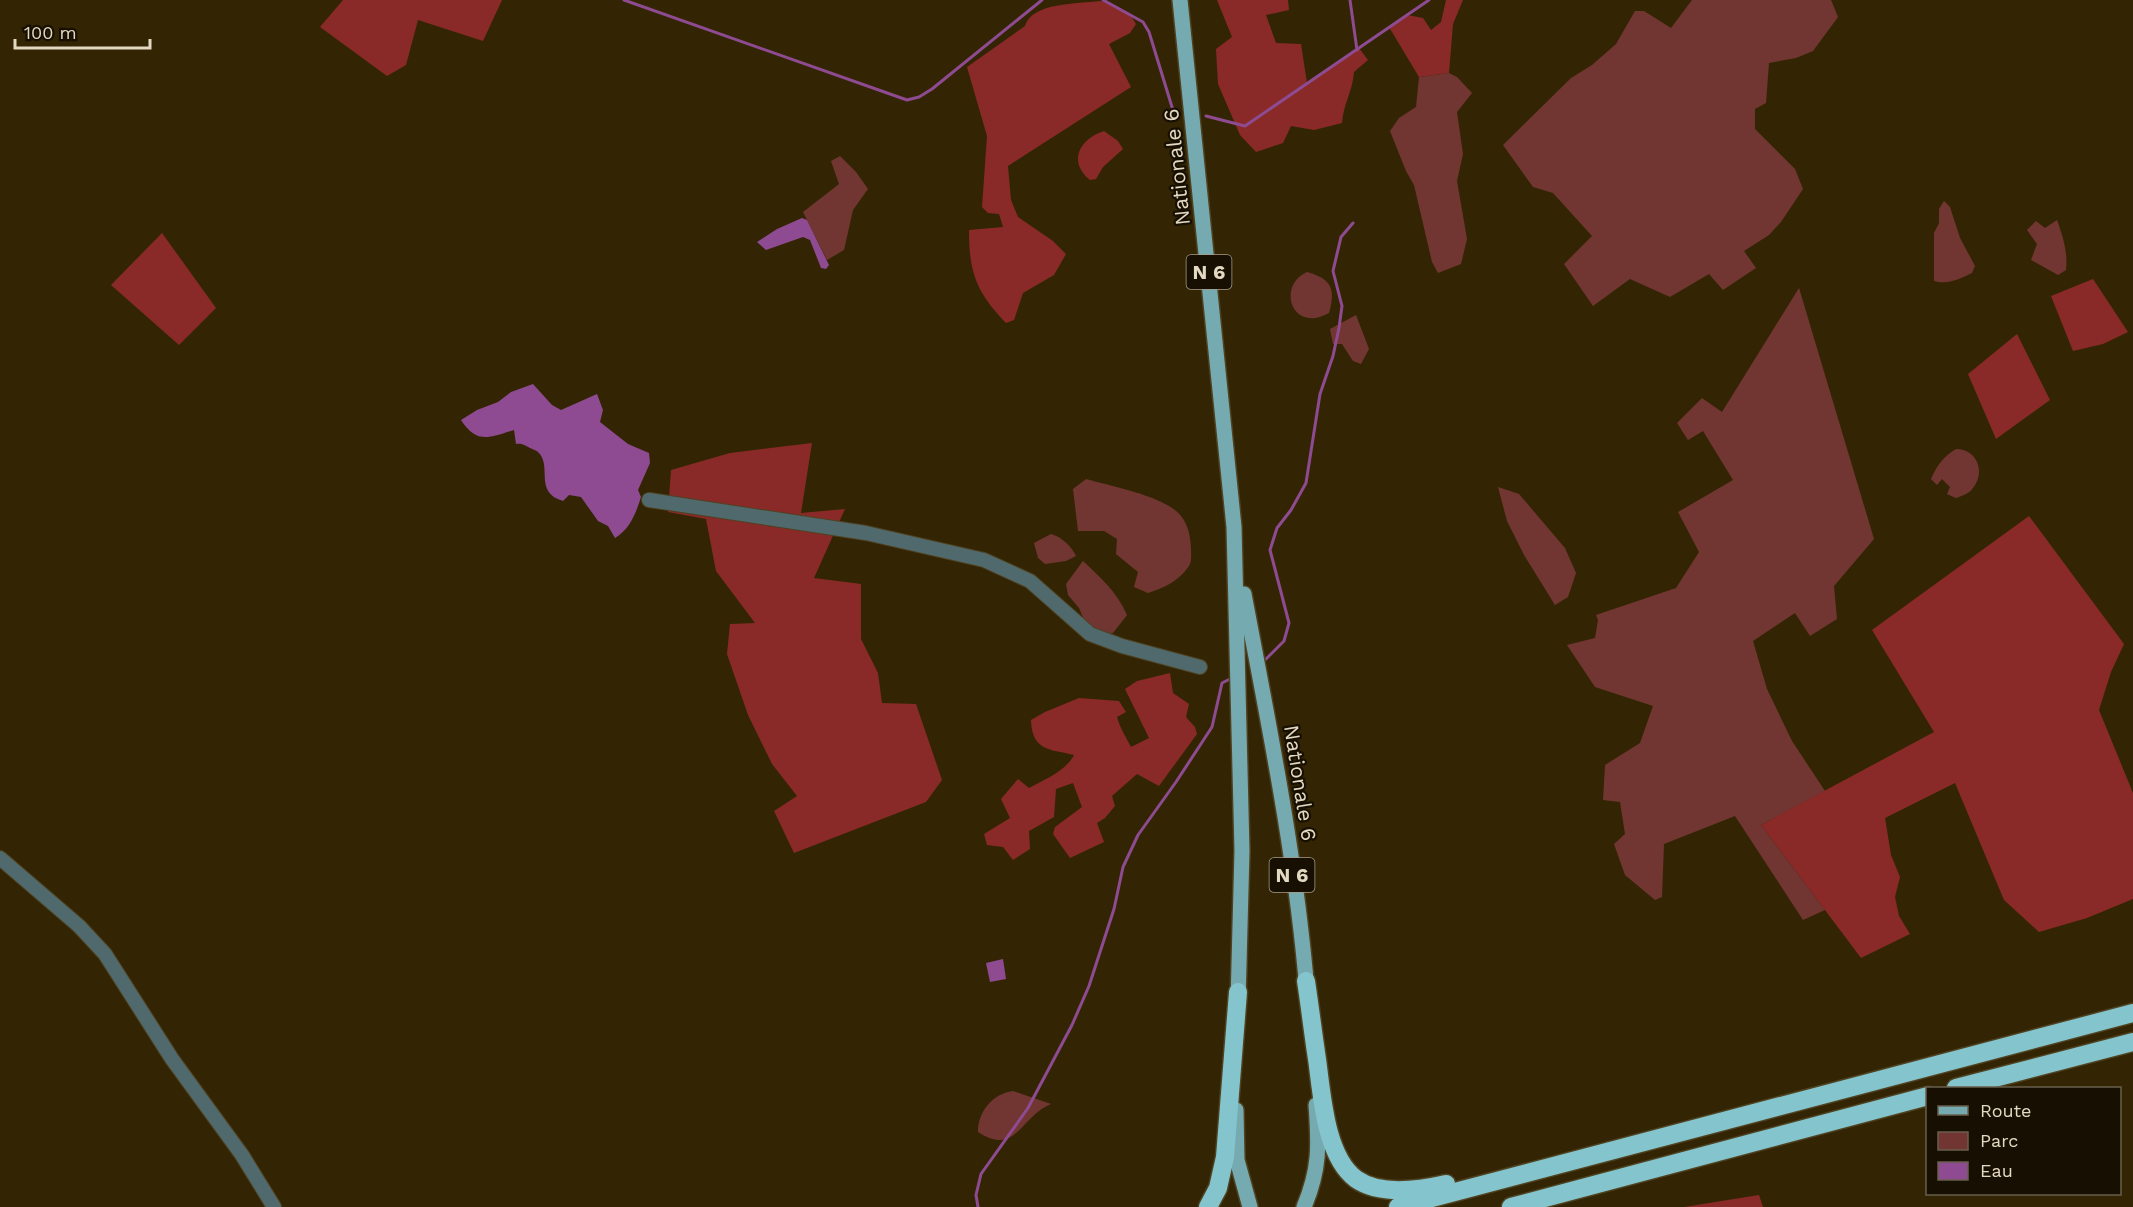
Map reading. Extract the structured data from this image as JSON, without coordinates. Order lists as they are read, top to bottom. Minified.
{"streets":{"main road":["Nationale 6","N 6"]},"legend":["Route","Parc","Eau"],"scale_bar":"100 m"}
